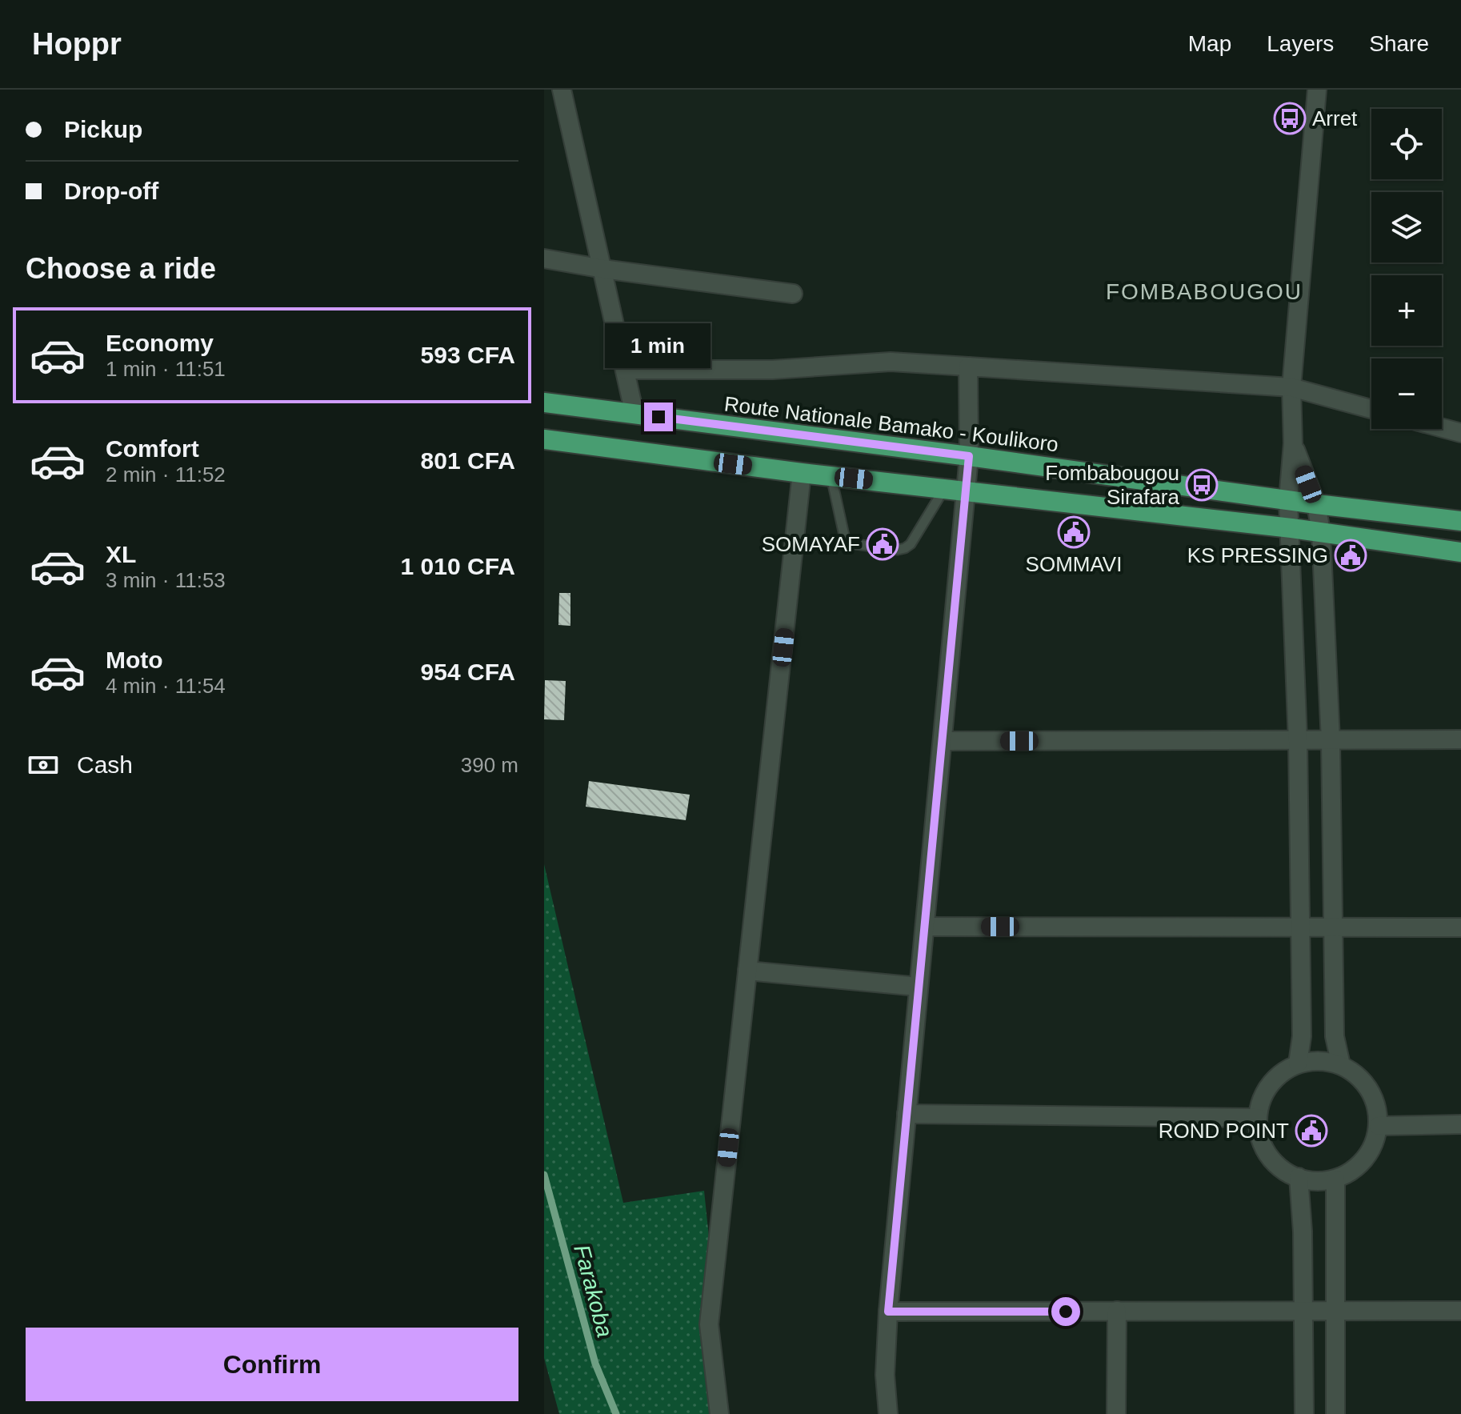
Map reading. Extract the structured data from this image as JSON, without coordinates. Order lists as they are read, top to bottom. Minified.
{"streets":{"main road":["Route Nationale Bamako - Koulikoro"]},"districts":["FOMBABOUGOU"],"water":["Farakoba"],"places":{"bus stop":["Arret","Fombabougou Sirafara"],"public building":["SOMMAVI","SOMAYAF","KS PRESSING","ROND POINT"]},"page":{"header":"Hoppr","nav":["Map","Layers","Share"],"banner":["Pickup","Drop-off"],"map_buttons":["+","−"],"heading":"Choose a ride","list":[{"name":"Economy","note":"1 min · 11:51","value":"593 CFA"},{"name":"Comfort","note":"2 min · 11:52","value":"801 CFA"},{"name":"XL","note":"3 min · 11:53","value":"1 010 CFA"},{"name":"Moto","note":"4 min · 11:54","value":"954 CFA"}],"bubble":"1 min","pay":["Cash","390 m"],"buttons":"Confirm"}}
